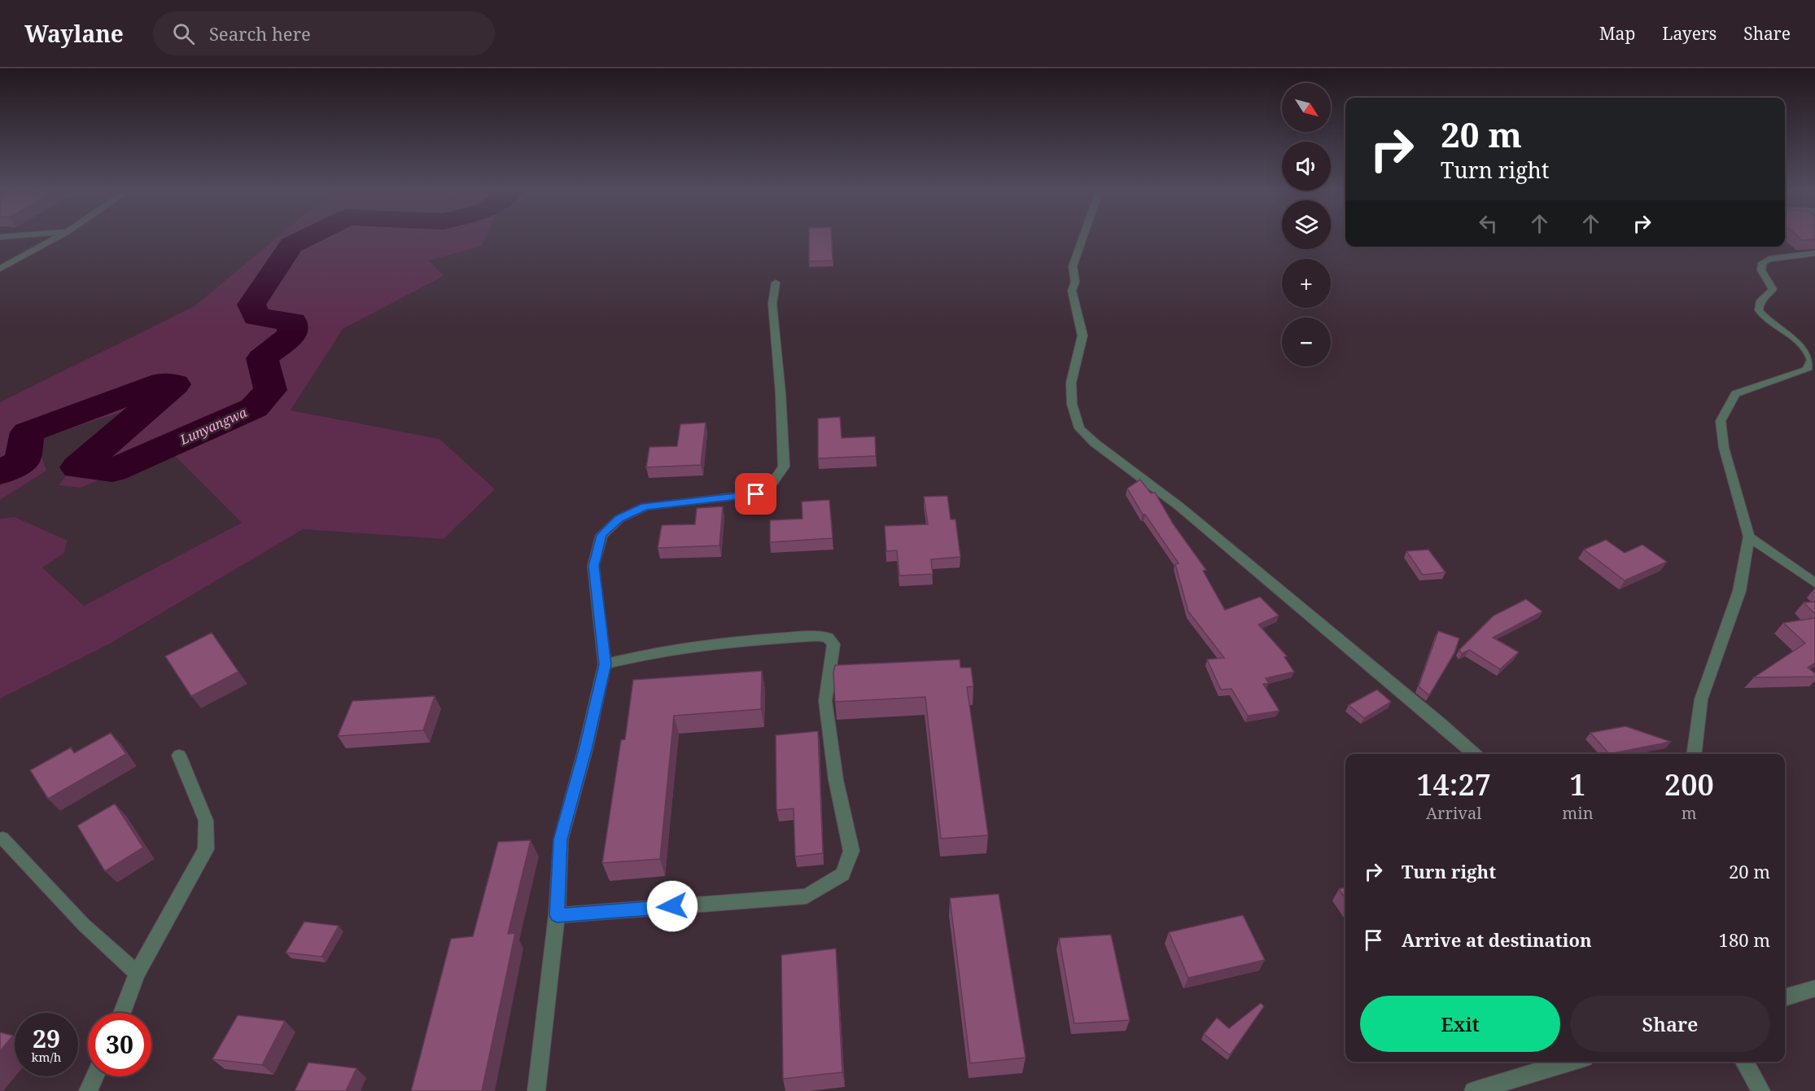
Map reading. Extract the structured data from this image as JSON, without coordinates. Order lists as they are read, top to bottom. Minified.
{"water":["Lunyangwa"],"north":"bottom right","page":{"header":"Waylane","search":"Search here","nav":["Map","Layers","Share"],"map_buttons":["+","−"],"turn":["20 m","Turn right"],"eta":["14:27","Arrival","1","min","200","m"],"list":[{"name":"Turn right","value":"20 m"},{"name":"Arrive at destination","value":"180 m"}],"buttons":["Exit","Share"],"speed":"29 km/h","limit":"30"}}
